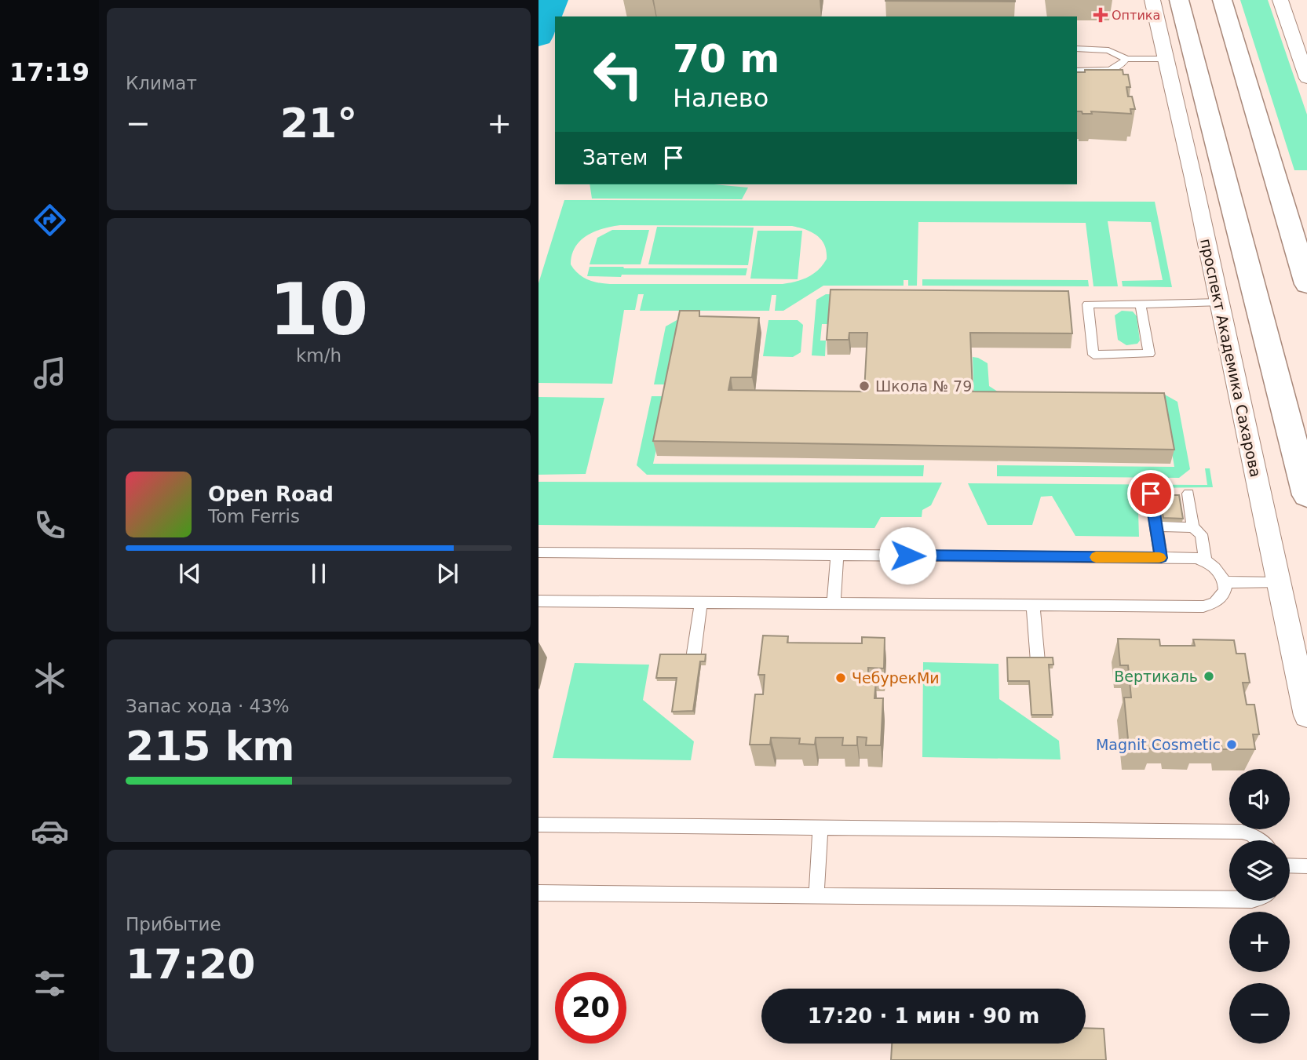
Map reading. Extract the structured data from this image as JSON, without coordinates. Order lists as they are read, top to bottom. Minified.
{"streets":{"street":["проспект Академика Сахарова"]},"places":{"health":["Оптика"],"other":["Школа № 79","Вертикаль","ЧебурекМи","Magnit Cosmetic"]},"page":{"tabs":"17:19","tile":["Климат",["10","km/h"],["Запас хода · 43%","215 km"],["Прибытие","17:20"]],"turn":["70 m","Налево"],"heat":["−","21°","+"],"then":"Затем","song":["Open Road","Tom Ferris"],"map_buttons":["+","−"],"limit":"20","trip":"17:20 · 1 мин · 90 m"}}
